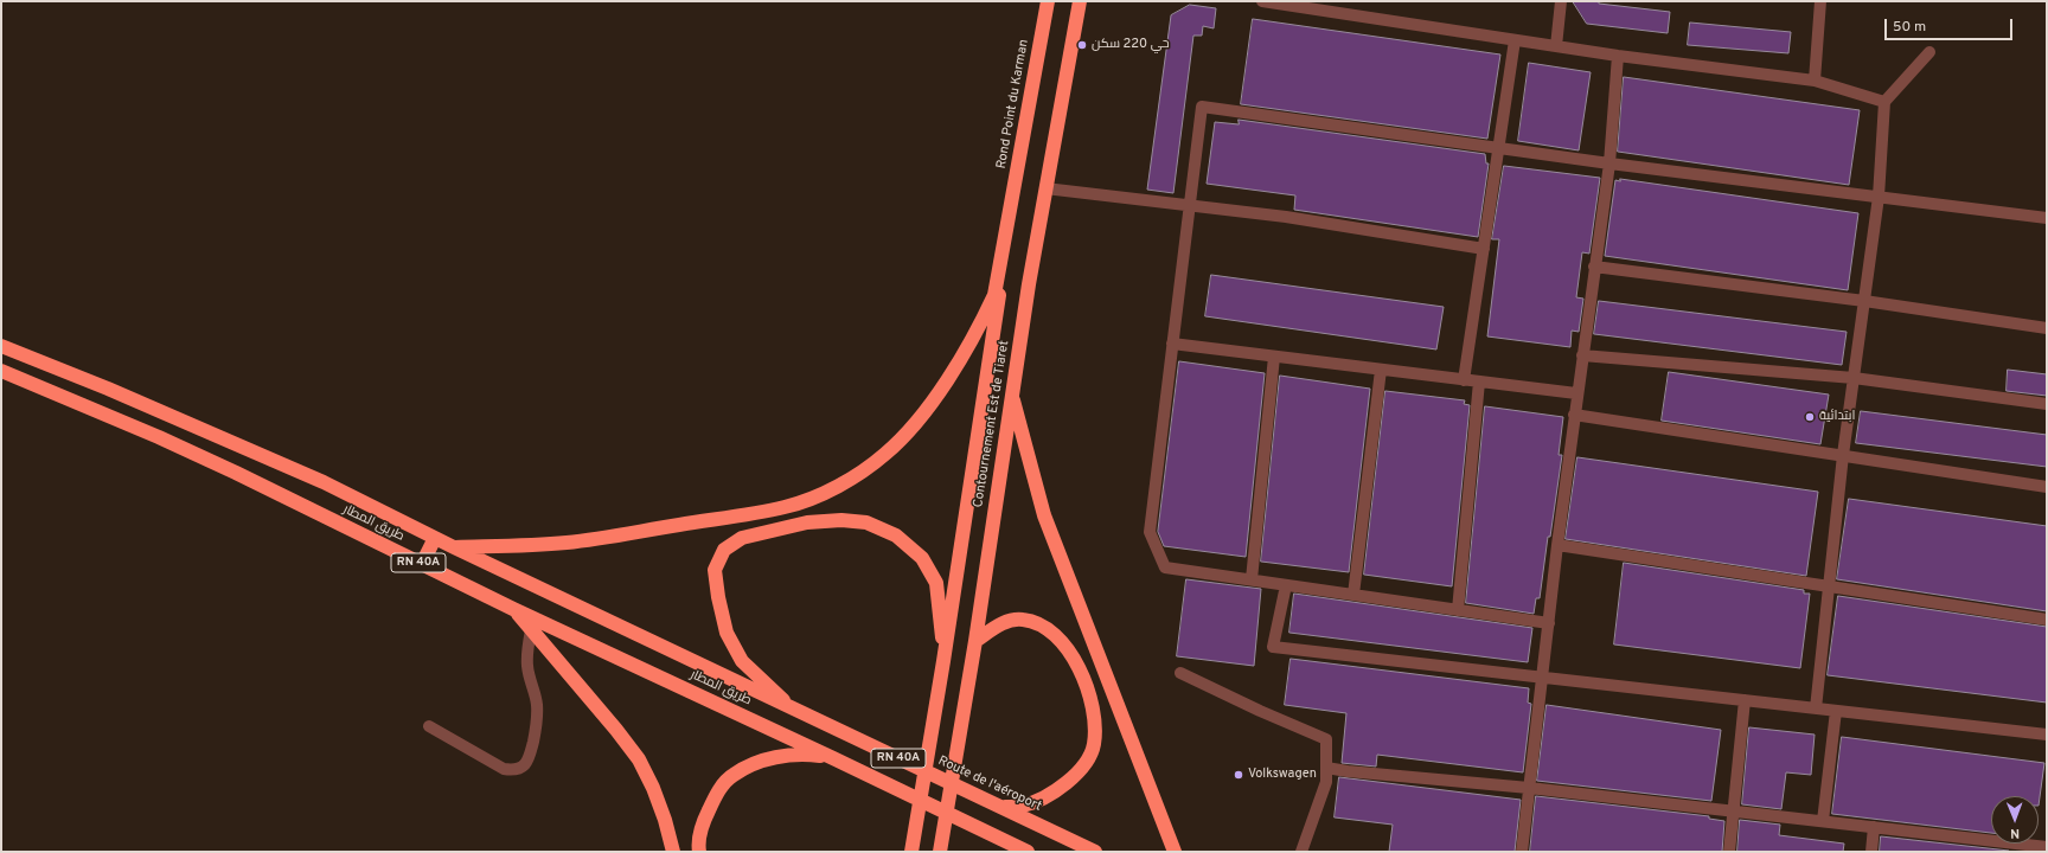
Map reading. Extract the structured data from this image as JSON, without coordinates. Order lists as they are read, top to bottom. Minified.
{"streets":{"highway":["Rond Point du Karman","Contournement Est de Tiaret","طريق المطار","RN 40A","Route de l'aéroport"]},"crossings":[["Rond Point du Karman","Contournement Est de Tiaret"],["طريق المطار","RN 40A"],["طريق المطار","Route de l'aéroport"]],"places":["حي 220 سكن","ابتدائية","Volkswagen"],"scale_bar":"50 m","north":"bottom"}
